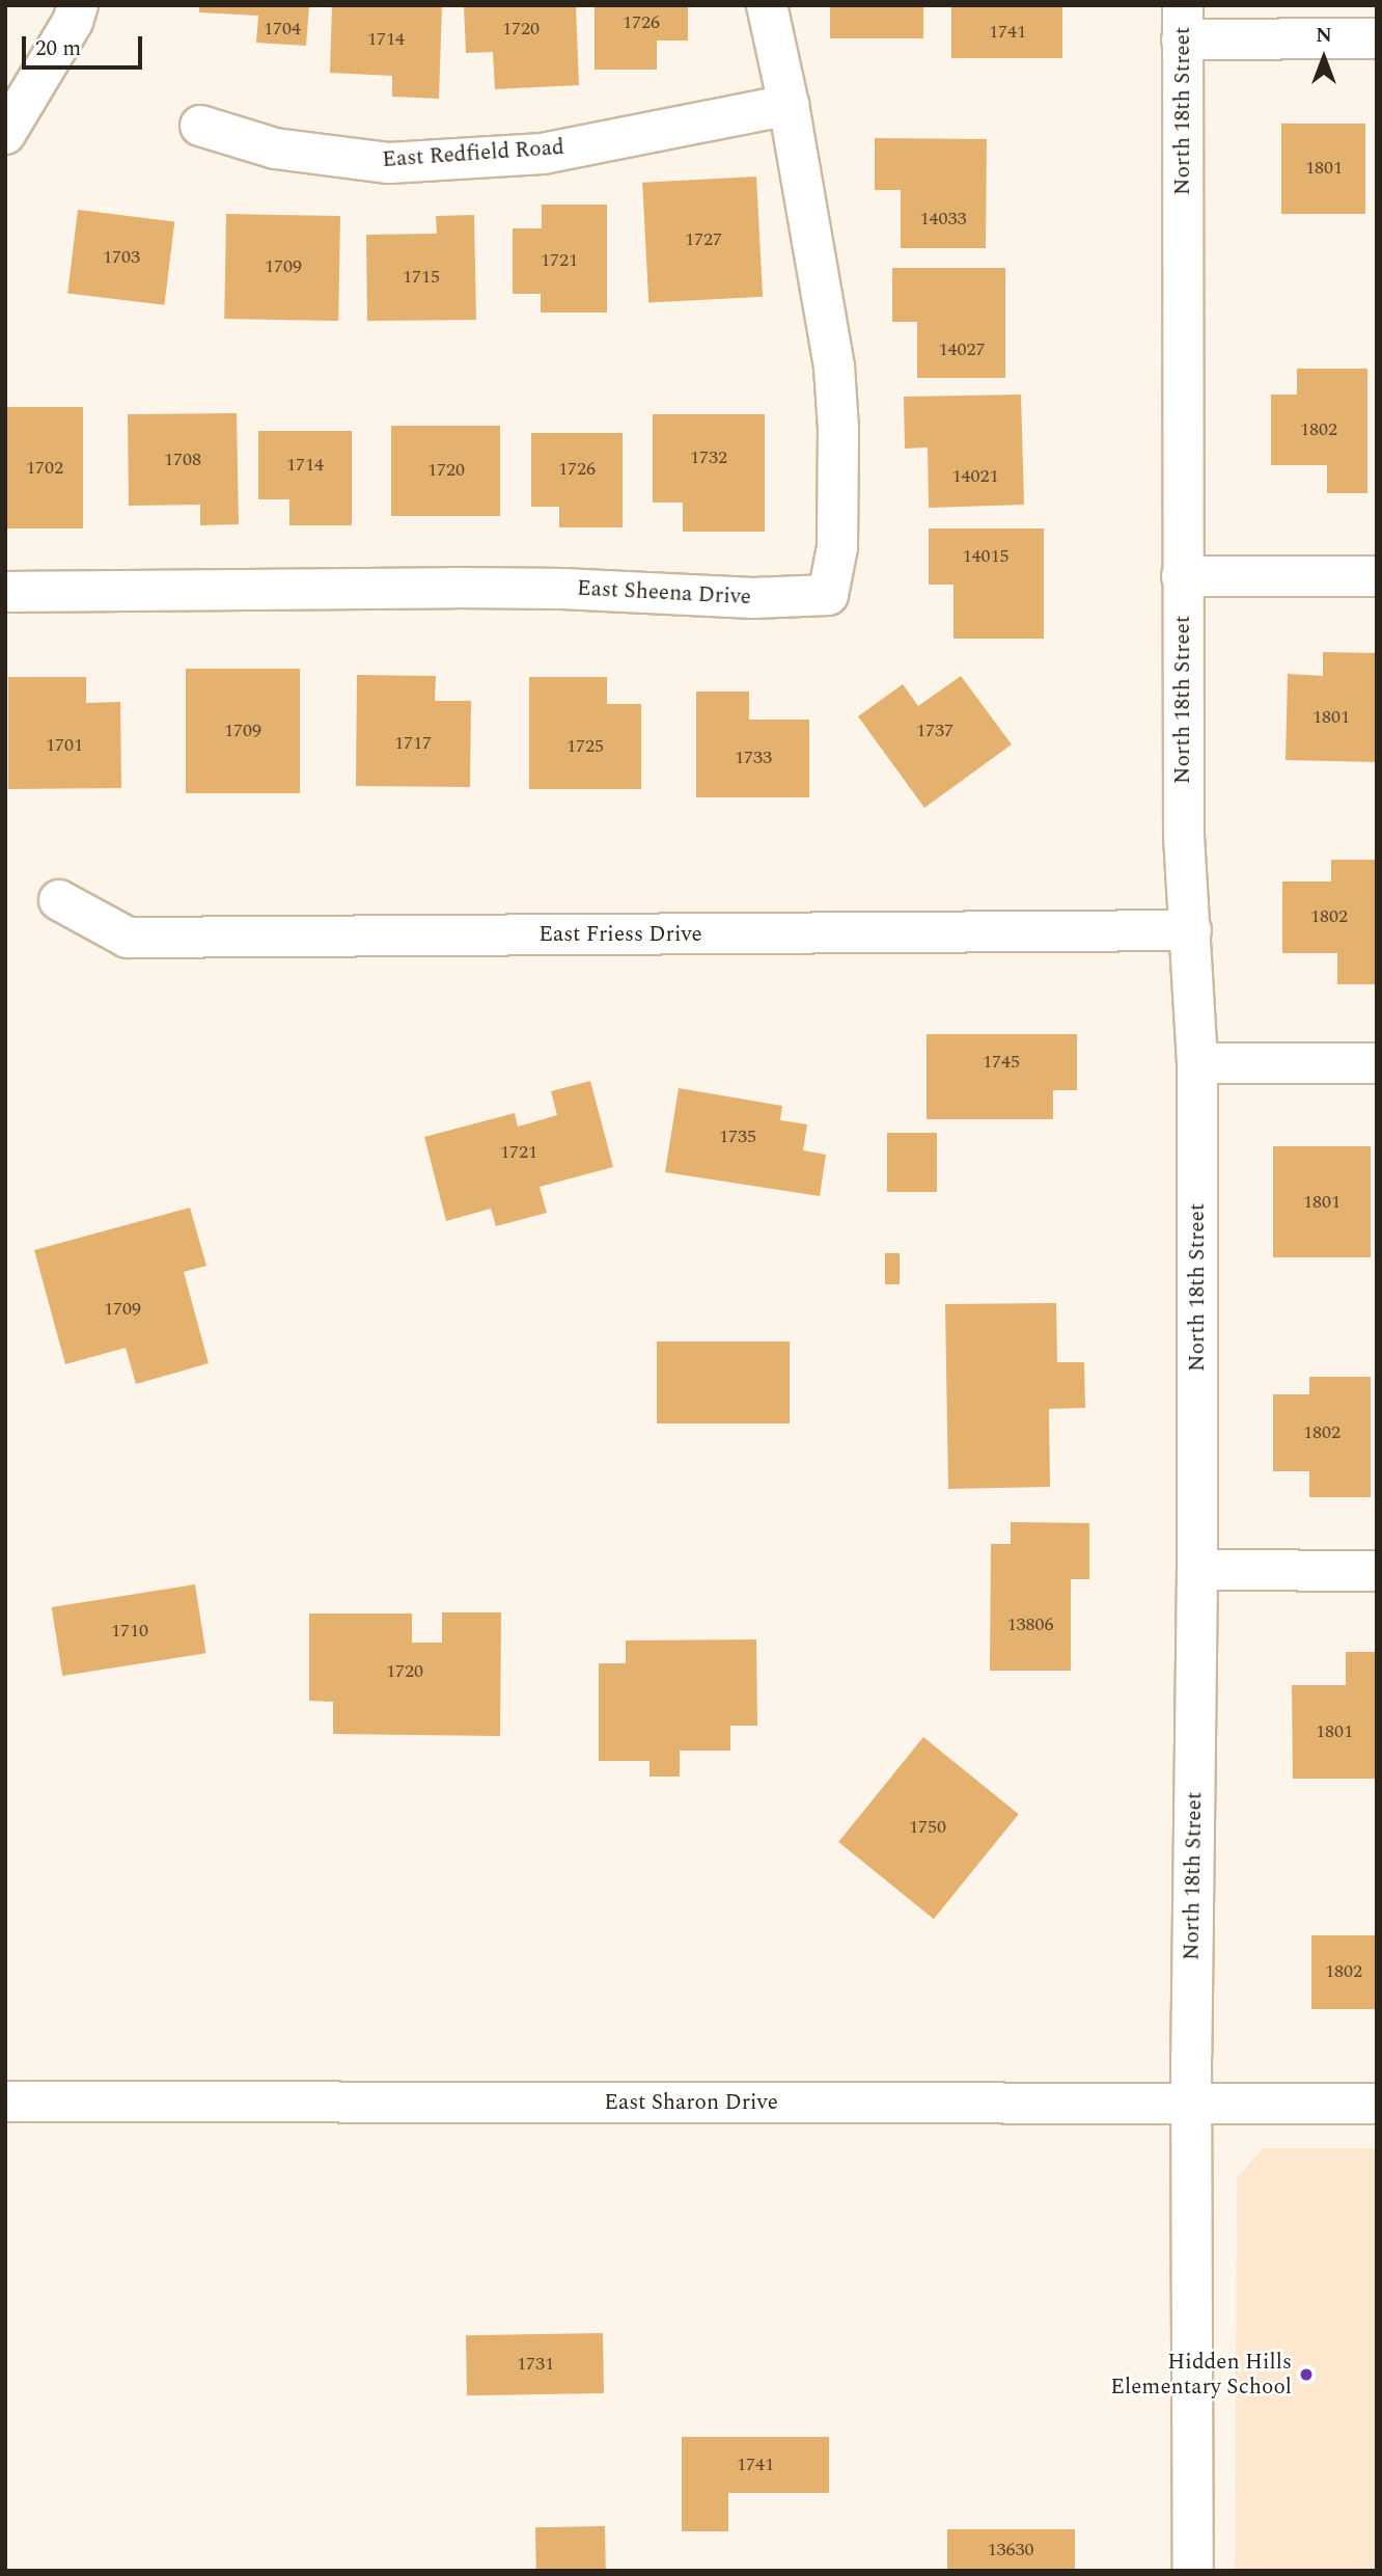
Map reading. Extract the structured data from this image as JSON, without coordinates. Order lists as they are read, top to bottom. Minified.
{"streets":{"street":["North 18th Street","East Redfield Road","East Sheena Drive","East Friess Drive","East Sharon Drive"]},"crossings":[["North 18th Street","East Friess Drive"],["North 18th Street","East Sharon Drive"],["East Redfield Road","East Sheena Drive"]],"places":["Hidden Hills Elementary School"],"house_numbers":["1726","1704","1720","1741","1714","1801","14033","1727","1703","1721","1709","1715","14027","1802","1732","1708","1714","1702","1726","1720","14021","14015","1801","1709","1737","1717","1701","1725","1733","1802","1745","1735","1721","1801","1709","1802","13806","1710","1720","1801","1750","1802","1731","1741","13630"],"scale_bar":"20 m","north":"top"}
